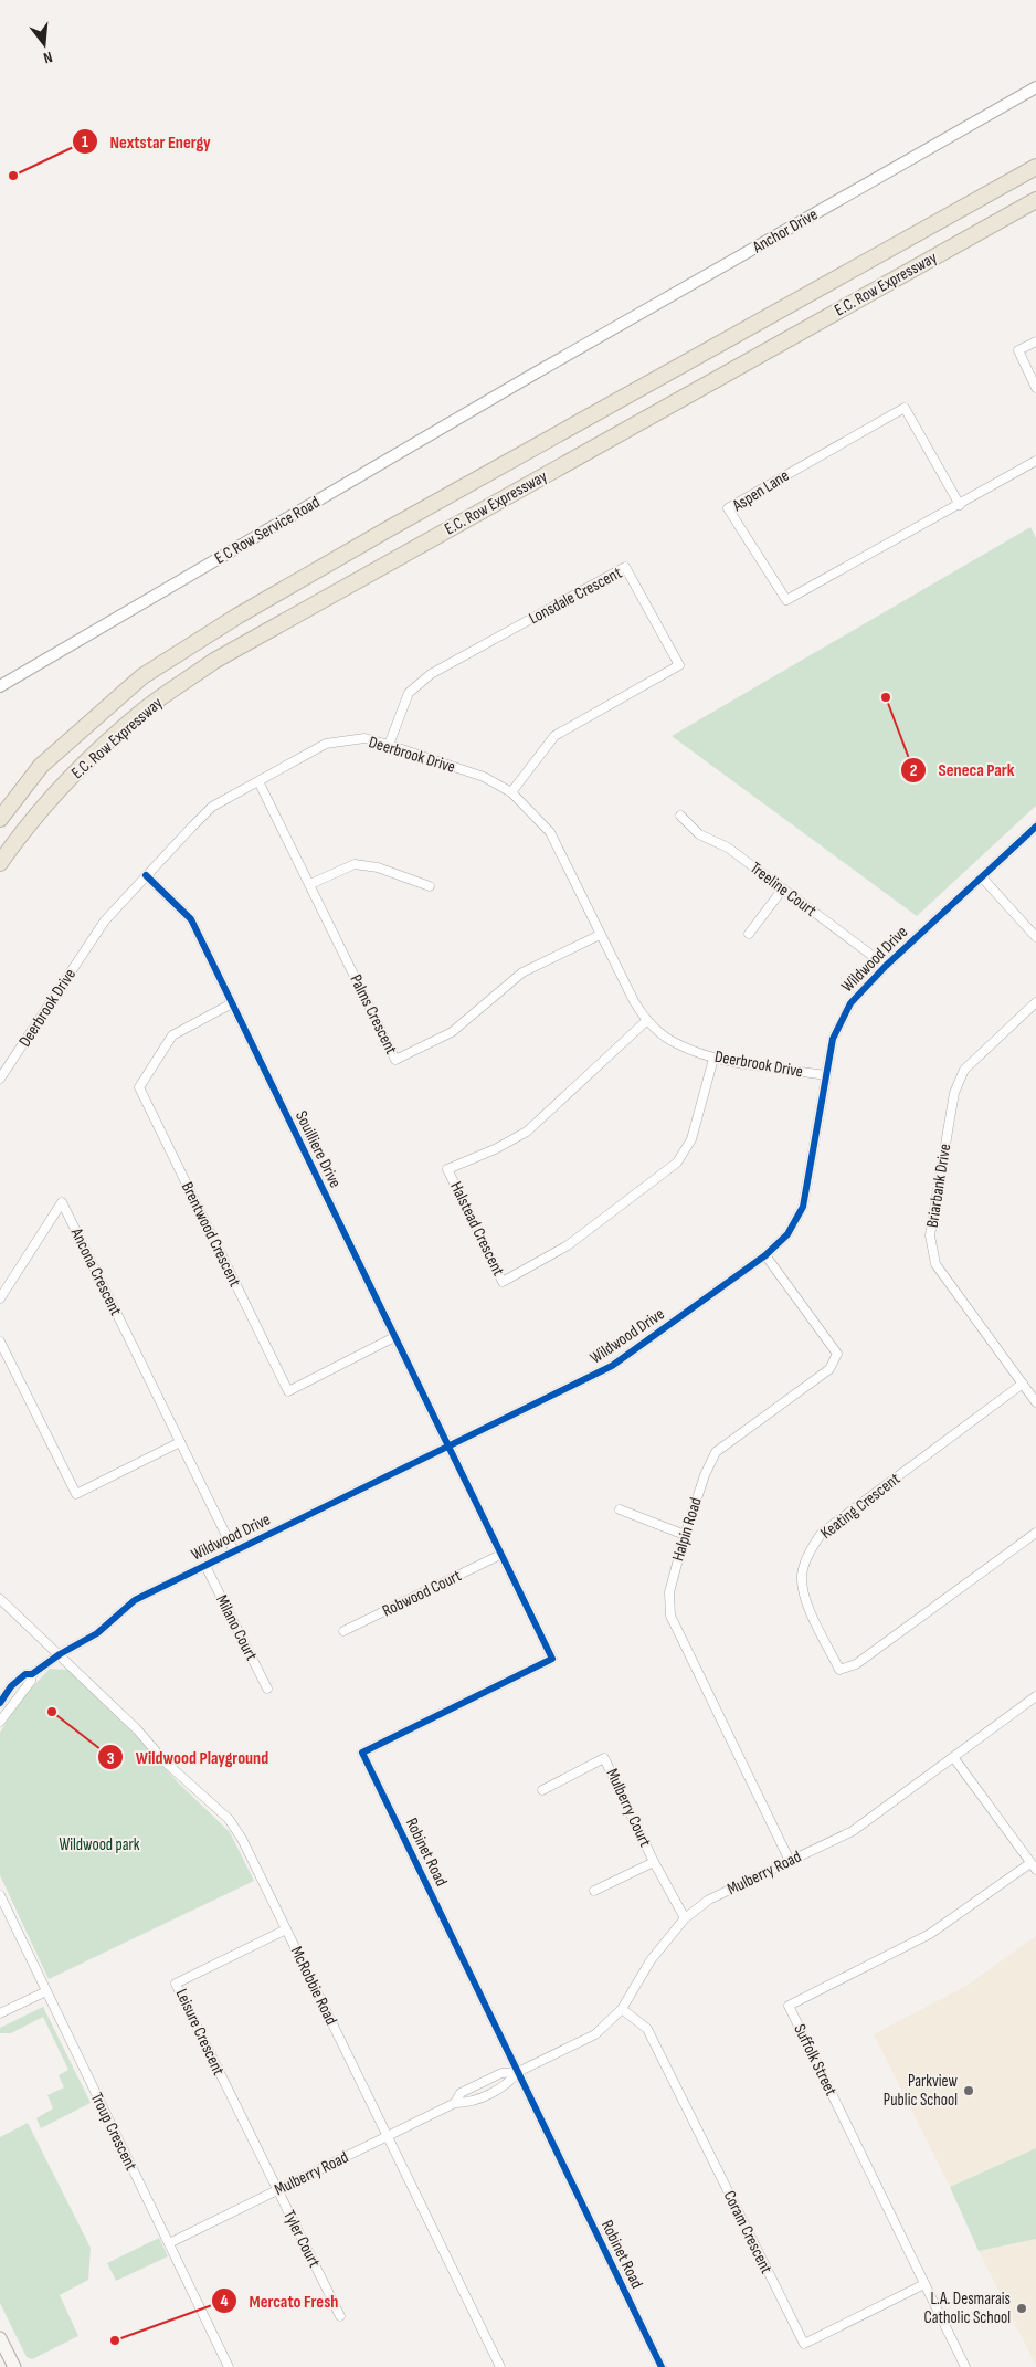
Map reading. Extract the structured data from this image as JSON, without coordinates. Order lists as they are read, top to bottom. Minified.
{"streets":{"highway":["E.C. Row Expressway"],"street":["Anchor Drive","Aspen Lane","E C Row Service Road","Lonsdale Crescent","Deerbrook Drive","Treeline Court","Wildwood Drive","Palms Crescent","Souilliere Drive","Briarbank Drive","Halstead Crescent","Brentwood Crescent","Ancona Crescent","Keating Crescent","Halpin Road","Robwood Court","Milano Court","Mulberry Court","Robinet Road","Mulberry Road","McRobbie Road","Leisure Crescent","Suffolk Street","Troup Crescent","Coram Crescent","Tyler Court"]},"crossings":[["Anchor Drive","E C Row Service Road"],["Lonsdale Crescent","Deerbrook Drive"],["Deerbrook Drive","Wildwood Drive"],["Deerbrook Drive","Palms Crescent"],["Deerbrook Drive","Souilliere Drive"],["Deerbrook Drive","Halstead Crescent"],["Treeline Court","Wildwood Drive"],["Wildwood Drive","Souilliere Drive"],["Wildwood Drive","Ancona Crescent"],["Wildwood Drive","Halpin Road"],["Wildwood Drive","Milano Court"],["Wildwood Drive","Robinet Road"],["Wildwood Drive","McRobbie Road"],["Souilliere Drive","Brentwood Crescent"],["Souilliere Drive","Robinet Road"],["Briarbank Drive","Keating Crescent"],["Halpin Road","Mulberry Road"],["Robwood Court","Robinet Road"],["Mulberry Court","Mulberry Road"],["Robinet Road","Mulberry Road"],["Mulberry Road","McRobbie Road"],["Mulberry Road","Leisure Crescent"],["Mulberry Road","Troup Crescent"],["Mulberry Road","Coram Crescent"],["Mulberry Road","Tyler Court"],["McRobbie Road","Leisure Crescent"],["Leisure Crescent","Tyler Court"],["Suffolk Street","Coram Crescent"]],"parks":["Wildwood park"],"places":["Nextstar Energy","Seneca Park","Wildwood Playground","Parkview Public School","L.A. Desmarais Catholic School","Mercato Fresh"],"north":"bottom"}
